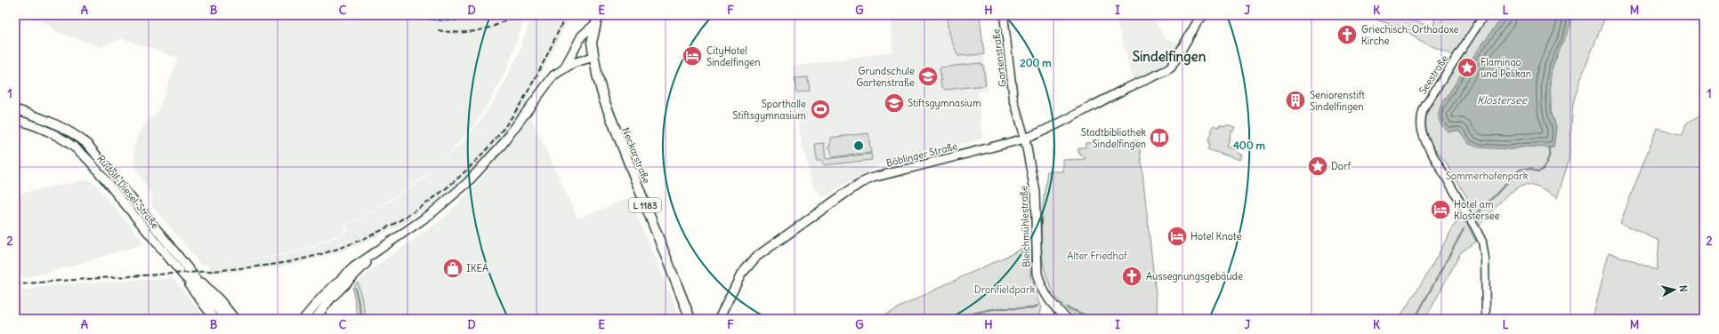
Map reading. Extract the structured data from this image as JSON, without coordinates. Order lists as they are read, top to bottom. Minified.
{"streets":{"main road":["Böblinger Straße","Neckarstraße","Rudolf-Diesel-Straße","L 1183","Bleichmühlestraße"],"street":["Gartenstraße","Seestraße"]},"crossings":[["Gartenstraße","Böblinger Straße"],["Gartenstraße","Bleichmühlestraße"],["Böblinger Straße","Bleichmühlestraße"],["Neckarstraße","L 1183"]],"districts":["Sindelfingen"],"water":["Klostersee"],"parks":["Sommerhofenpark","Alter Friedhof","Dronfieldpark"],"places":{"church":["Griechisch-Orthodoxe Kirche","Aussegnungsgebäude"],"hotel":["CityHotel Sindelfingen","Hotel am Klostersee","Hotel Knote"],"place":["Flamingo und Pelikan","Dorf"],"school or university":["Grundschule Gartenstraße","Stiftsgymnasium"],"building":["Seniorenstift Sindelfingen"],"sports":["Sporthalle Stiftsgymnasium"],"library":["Stadtbibliothek Sindelfingen"],"shop":["IKEA"]},"north":"right","grid":{"columns":["A","B","C","D","E","F","G","H","I","J","K","L","M"],"rows":["1","2"]},"rings":["200 m","400 m"]}
